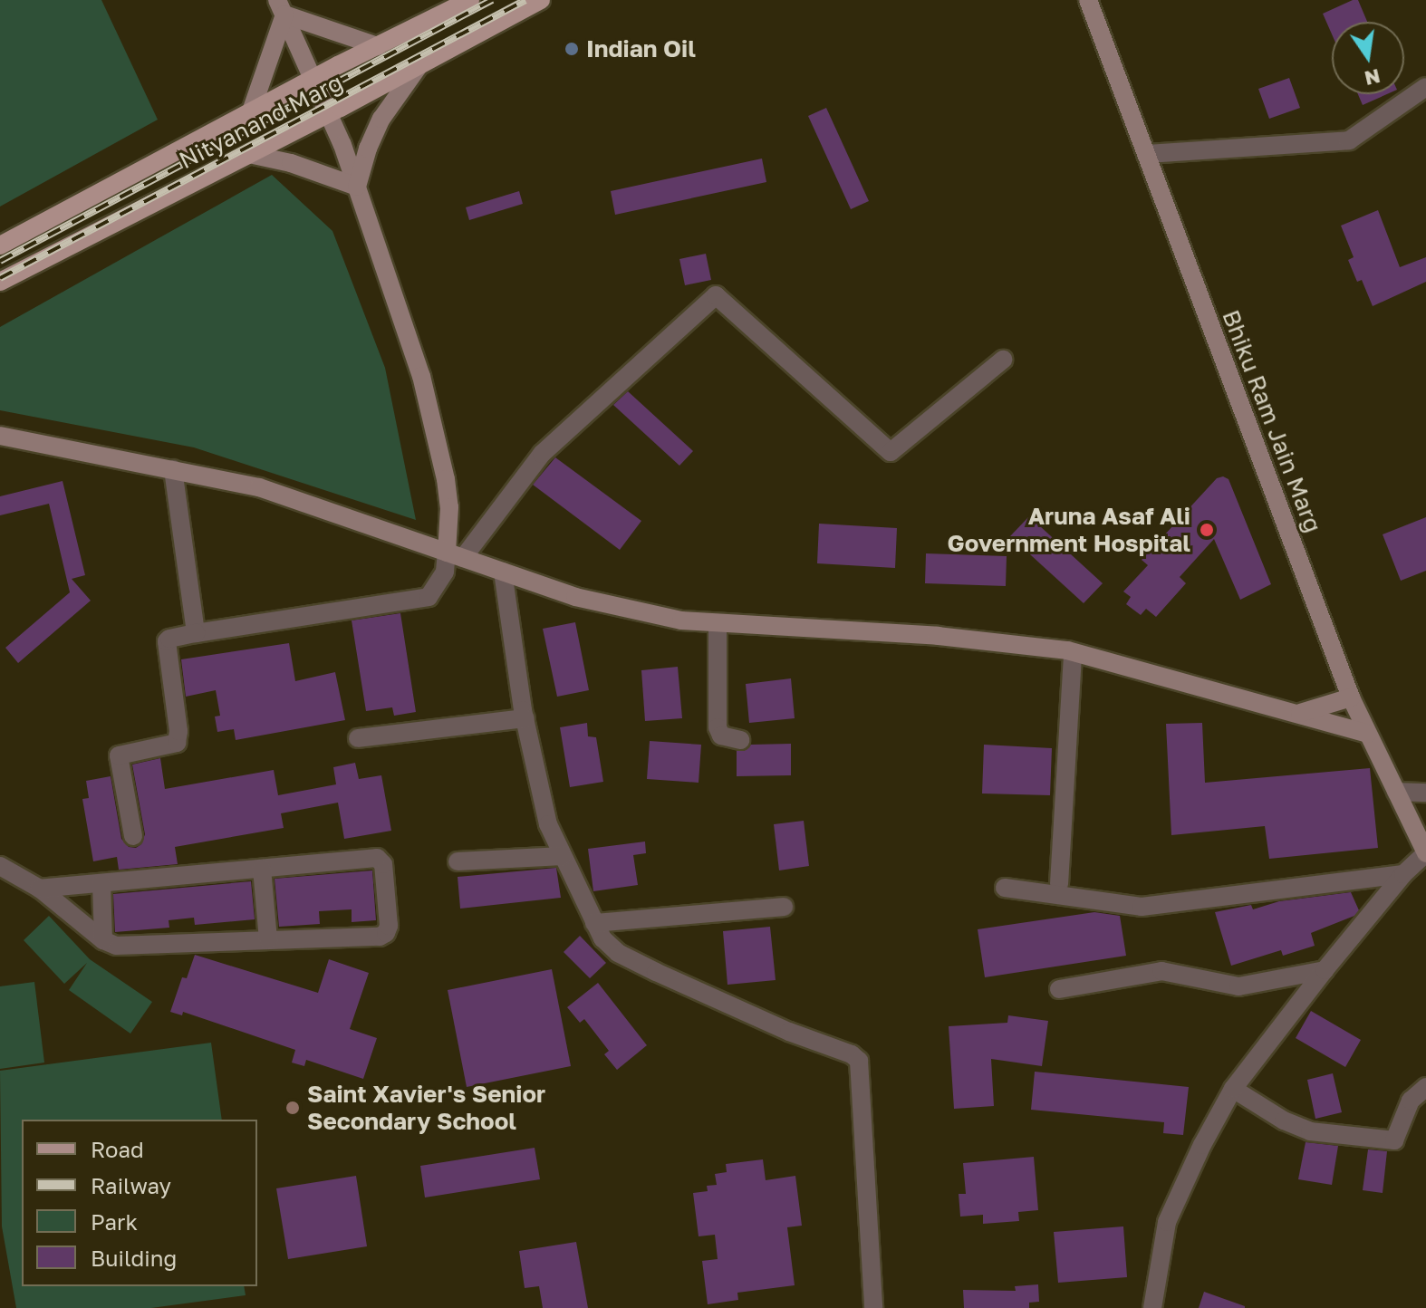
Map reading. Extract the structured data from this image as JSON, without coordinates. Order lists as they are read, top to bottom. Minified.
{"streets":{"main road":["Nityanand Marg"],"street":["Bhiku Ram Jain Marg"]},"places":["Indian Oil","Aruna Asaf Ali Government Hospital","Saint Xavier's Senior Secondary School"],"legend":["Road","Railway","Park","Building"],"north":"bottom"}
